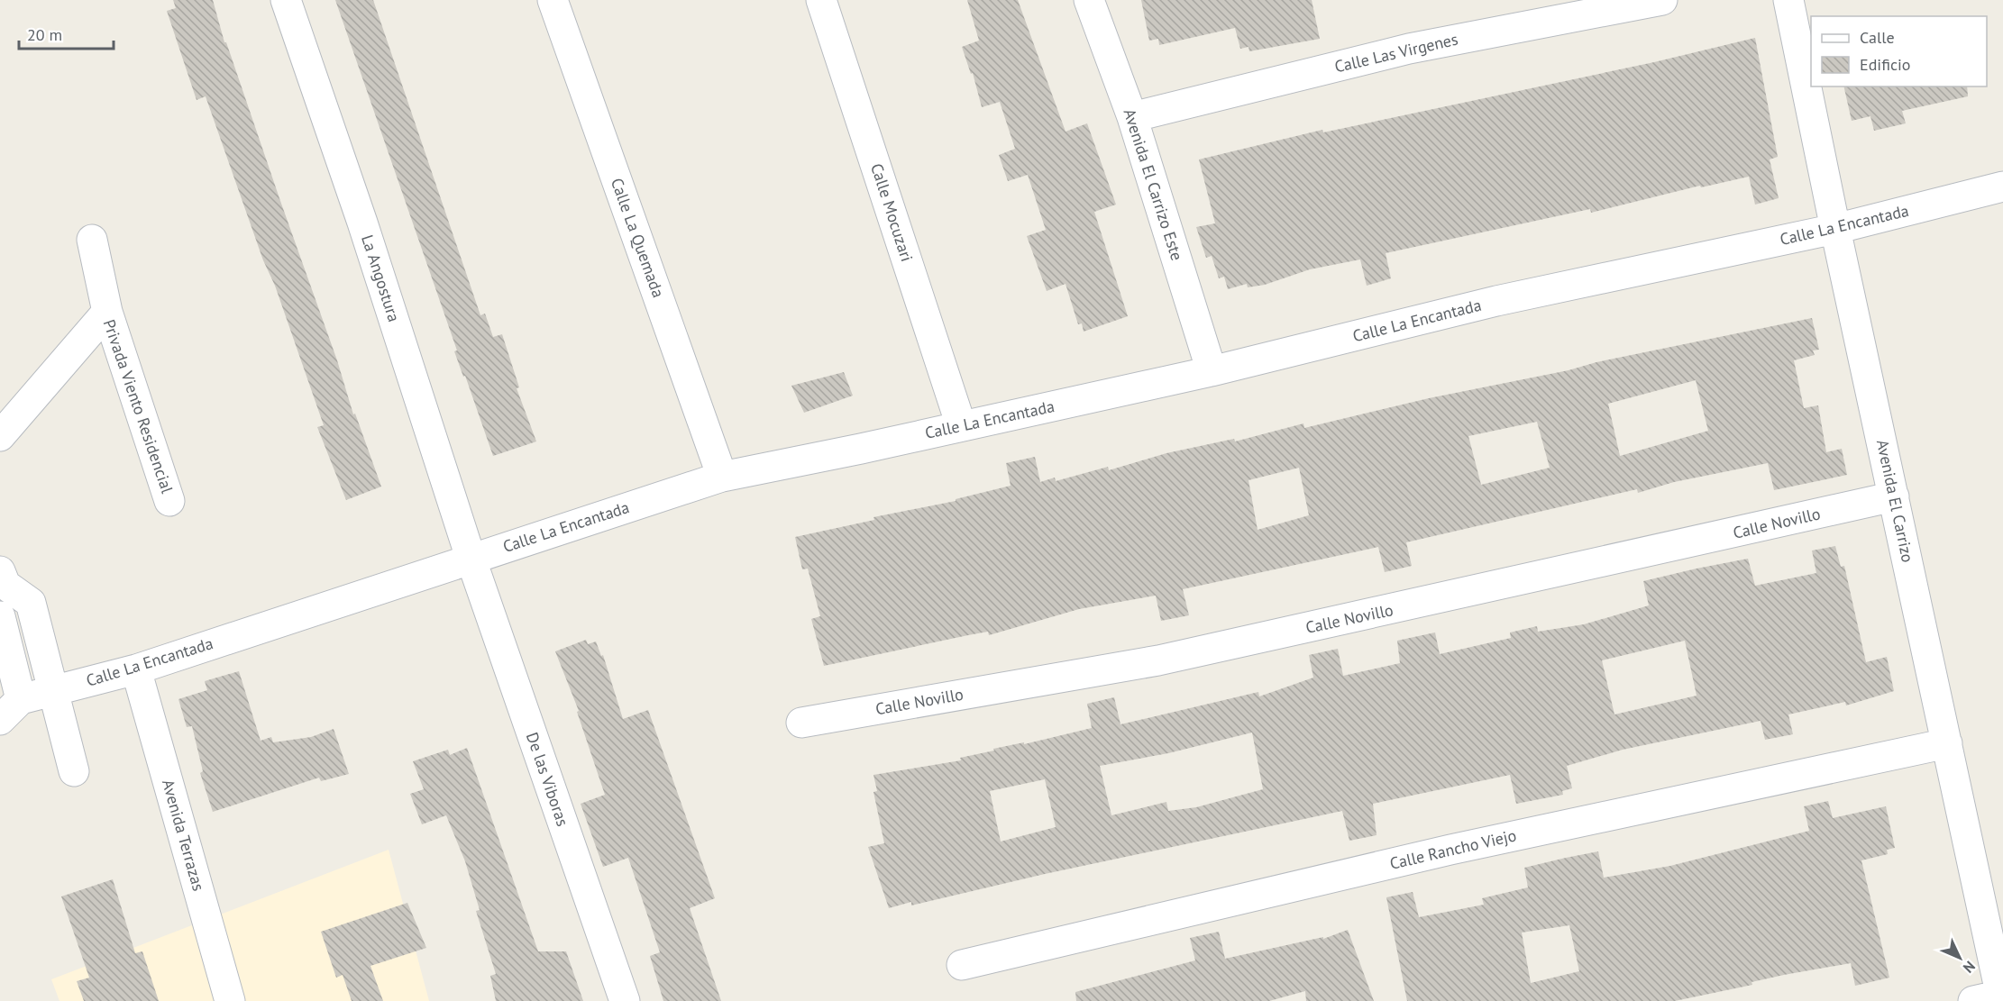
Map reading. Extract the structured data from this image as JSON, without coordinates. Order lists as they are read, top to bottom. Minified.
{"streets":{"street":["Calle Las Virgenes","Avenida El Carrizo Este","Calle Mocuzari","Calle La Encantada","Calle La Quemada","La Angostura","Privada Viento Residencial","Avenida El Carrizo","Calle Novillo","De las Viboras","Avenida Terrazas","Calle Rancho Viejo"]},"crossings":[["Calle Las Virgenes","Avenida El Carrizo Este"],["Avenida El Carrizo Este","Calle La Encantada"],["Calle Mocuzari","Calle La Encantada"],["Calle La Encantada","Calle La Quemada"],["Calle La Encantada","La Angostura"],["Calle La Encantada","Avenida El Carrizo"],["Calle La Encantada","De las Viboras"],["Calle La Encantada","Avenida Terrazas"],["La Angostura","De las Viboras"],["Avenida El Carrizo","Calle Novillo"],["Avenida El Carrizo","Calle Rancho Viejo"]],"legend":["Calle","Edificio"],"scale_bar":"20 m","north":"bottom right"}
